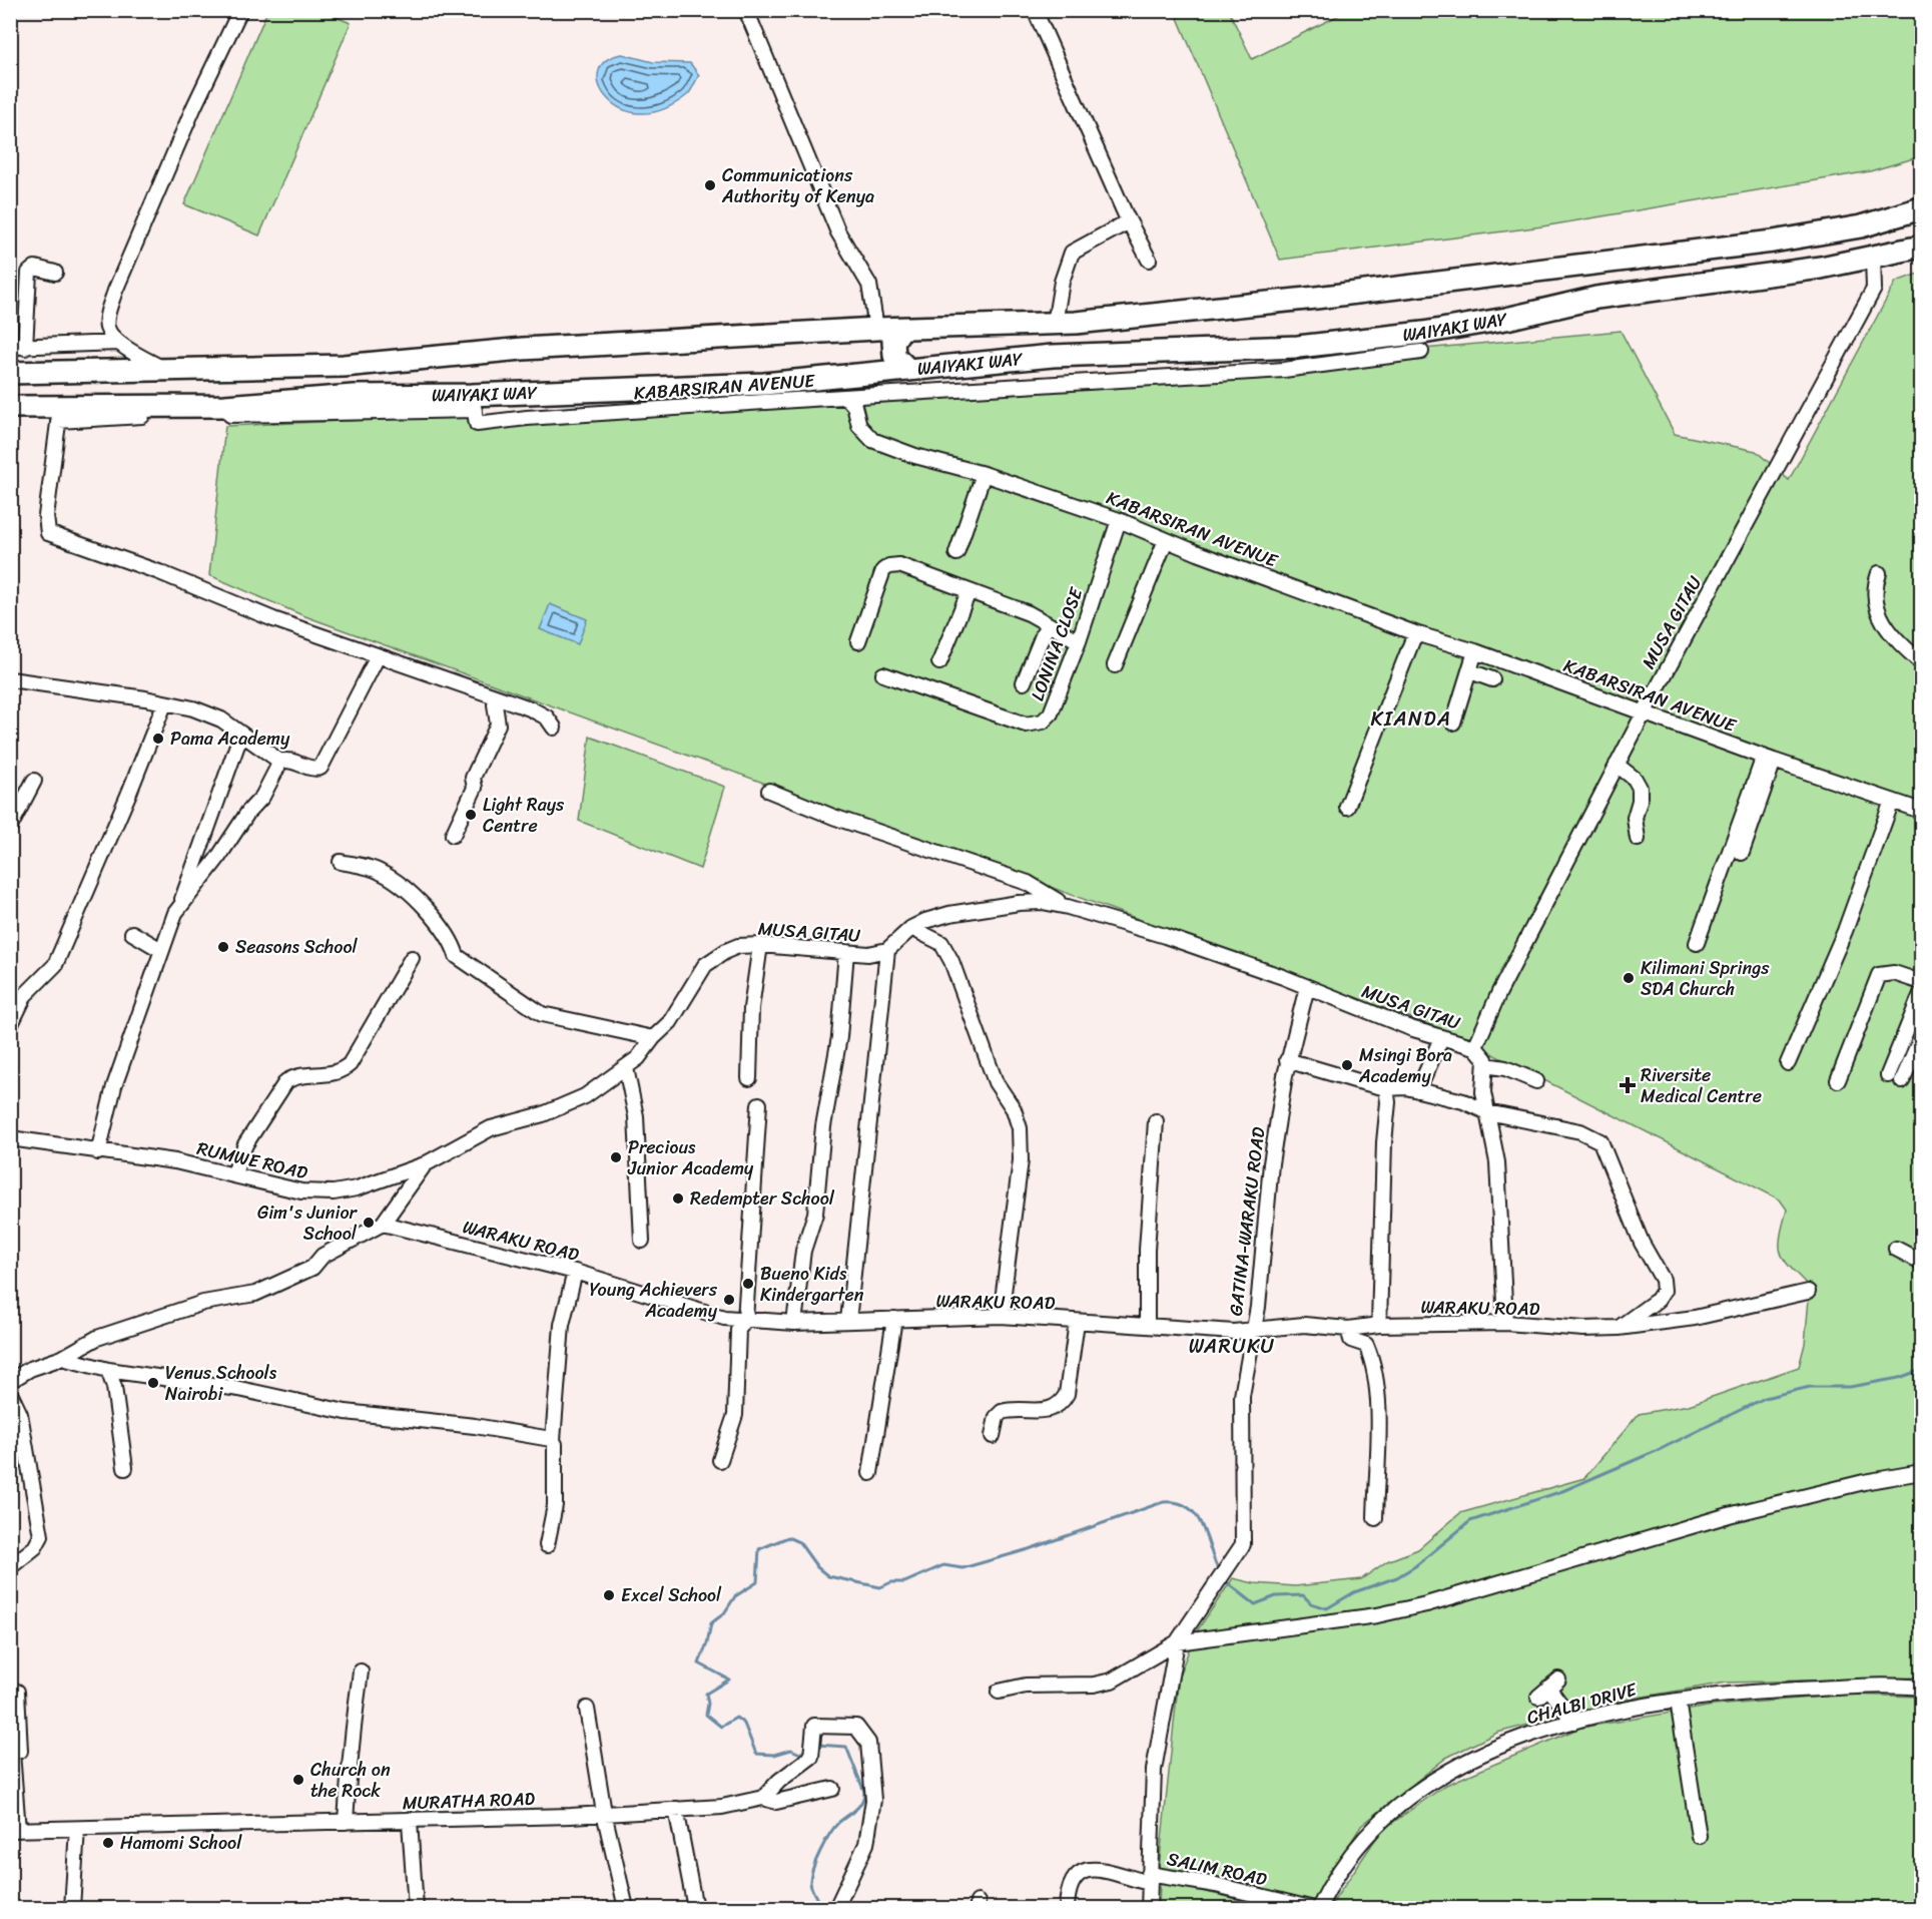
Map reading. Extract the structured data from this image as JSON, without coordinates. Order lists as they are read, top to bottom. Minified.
{"streets":{"highway":["WAIYAKI WAY"],"street":["KABARSIRAN AVENUE","MUSA GITAU","LONINA CLOSE","RUMWE ROAD","GATINA-WARAKU ROAD","WARAKU ROAD","CHALBI DRIVE","MURATHA ROAD","SALIM ROAD"]},"crossings":[["WAIYAKI WAY","KABARSIRAN AVENUE"],["WAIYAKI WAY","MUSA GITAU"],["KABARSIRAN AVENUE","MUSA GITAU"],["KABARSIRAN AVENUE","LONINA CLOSE"],["MUSA GITAU","RUMWE ROAD"],["MUSA GITAU","GATINA-WARAKU ROAD"],["GATINA-WARAKU ROAD","WARAKU ROAD"],["GATINA-WARAKU ROAD","SALIM ROAD"]],"districts":["KIANDA","WARUKU"],"places":{"other":["Communications Authority of Kenya","Pama Academy","Light Rays Centre","Seasons School","Kilimani Springs SDA Church","Msingi Bora Academy","Precious Junior Academy","Redempter School","Gim's Junior School","Bueno Kids Kindergarten","Young Achievers Academy","Venus Schools Nairobi","Excel School","Church on the Rock","Hamomi School"],"health":["Riversite Medical Centre"]}}
